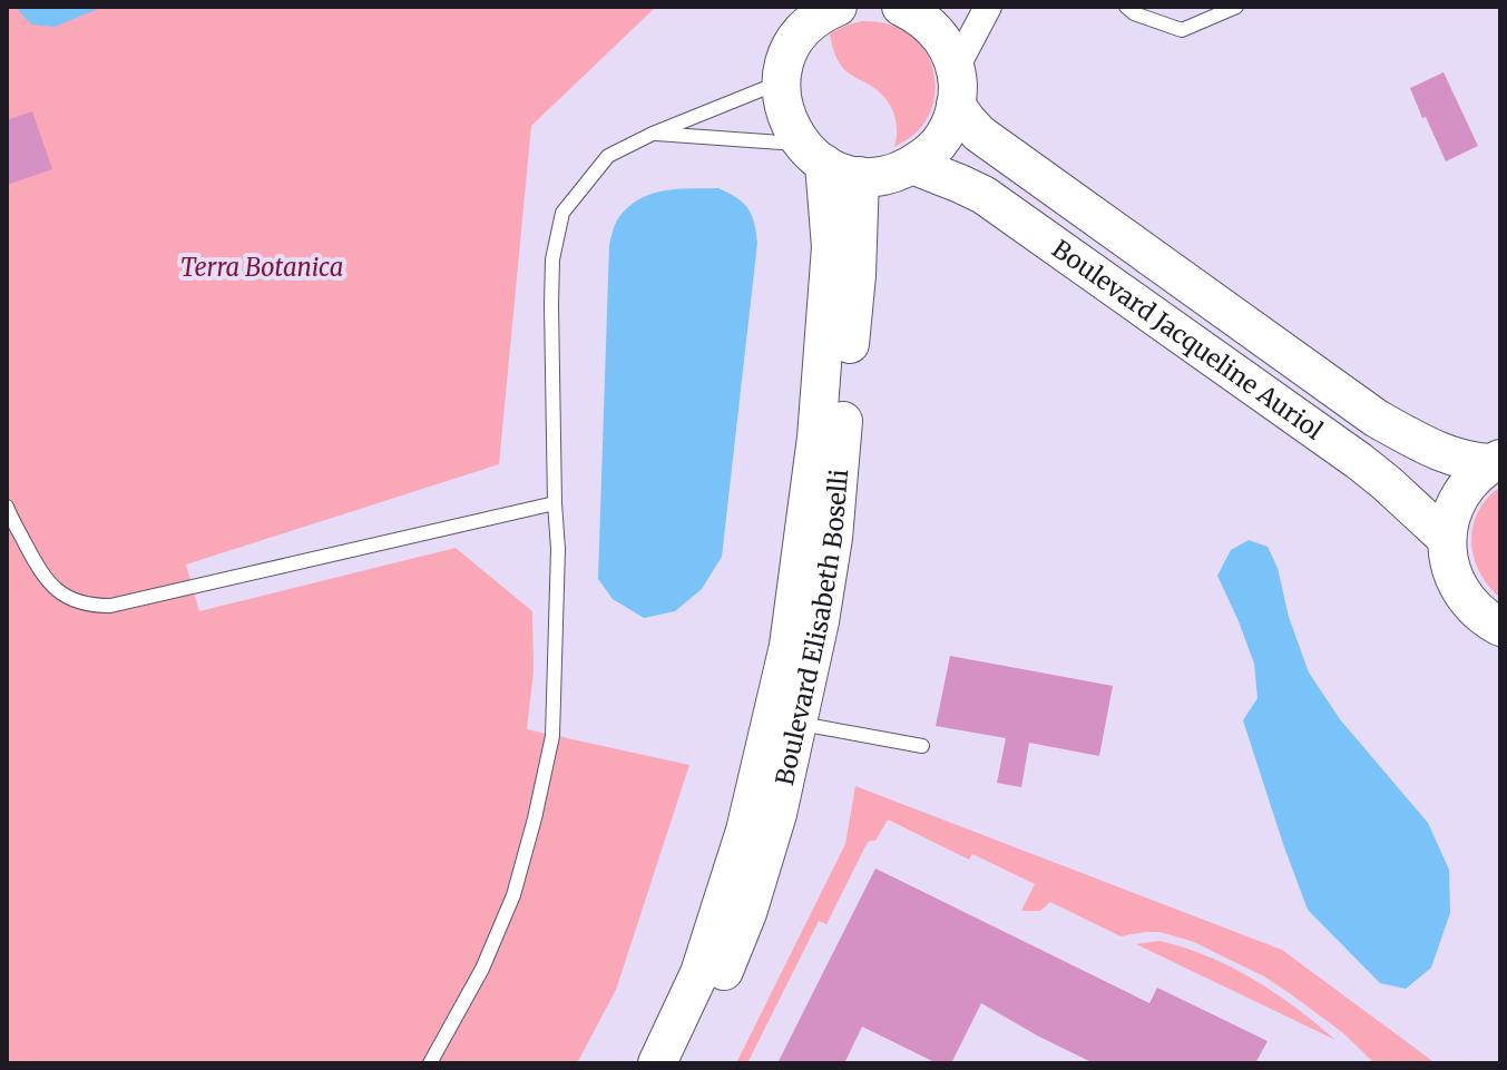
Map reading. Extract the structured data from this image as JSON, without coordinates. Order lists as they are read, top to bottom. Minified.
{"streets":{"main road":["Boulevard Jacqueline Auriol","Boulevard Elisabeth Boselli"]},"parks":["Terra Botanica"]}
